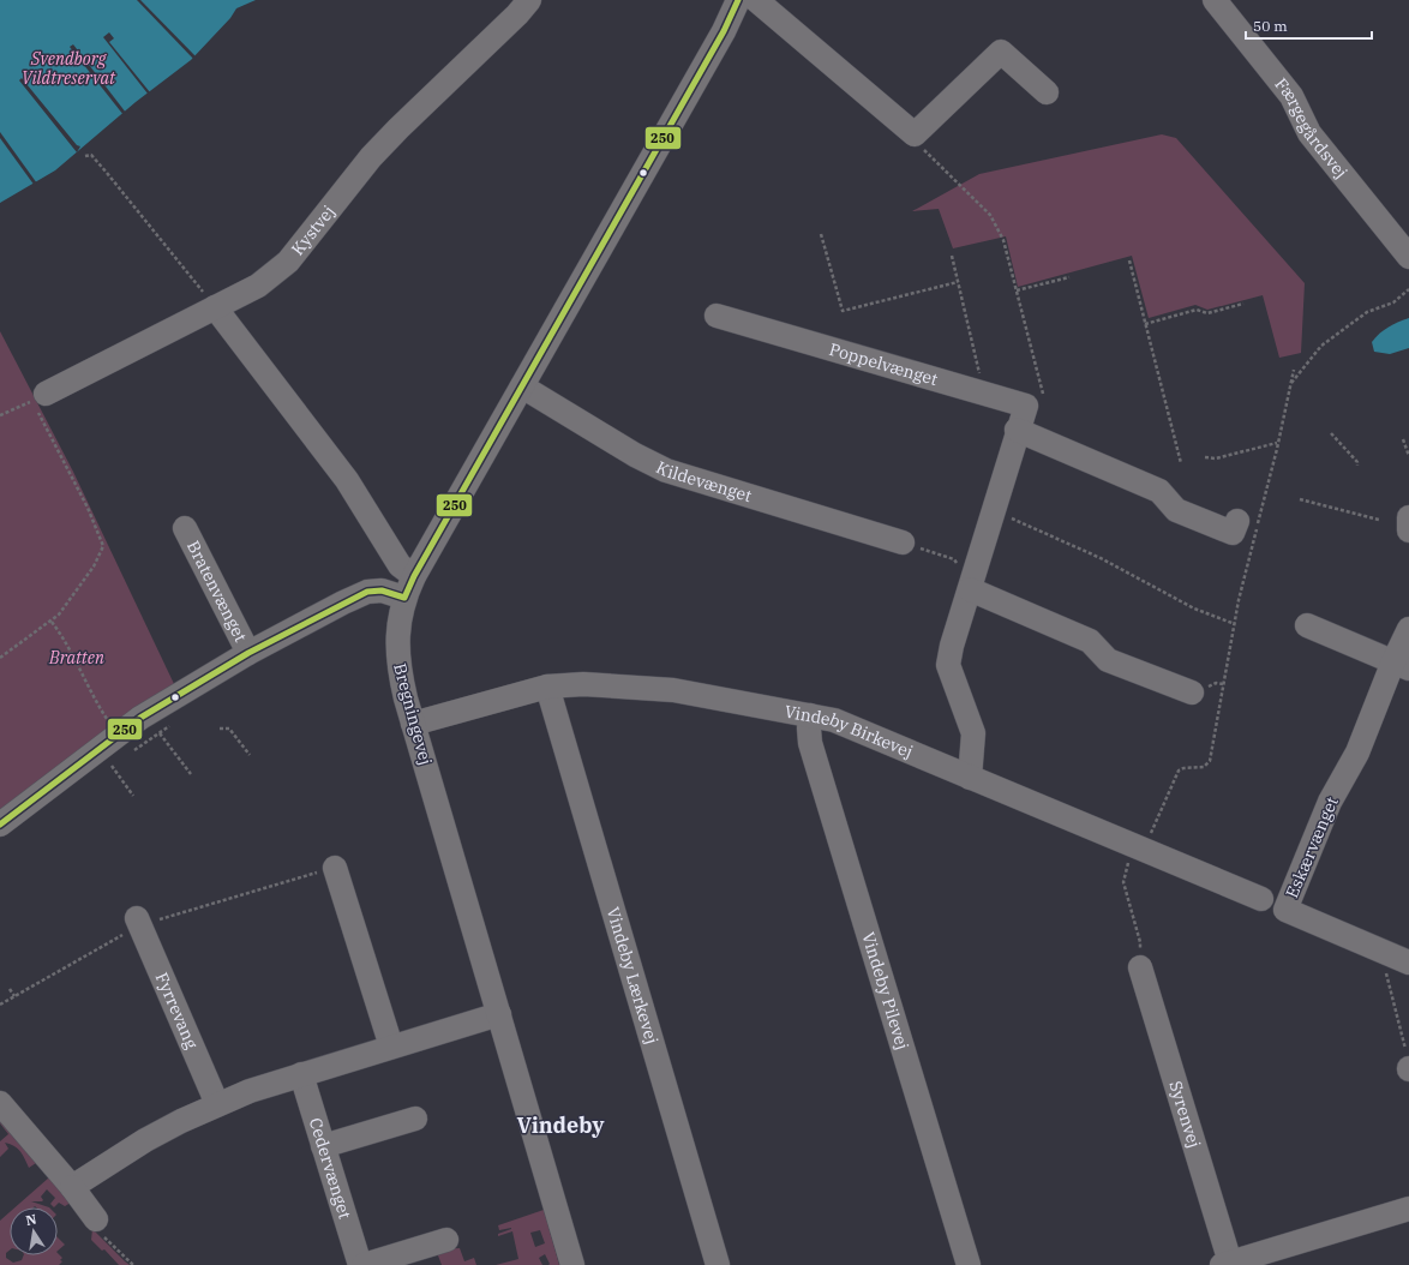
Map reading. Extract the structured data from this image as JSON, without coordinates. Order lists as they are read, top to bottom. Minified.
{"streets":{"street":["Færgegårdsvej","Kystvej","Poppelvænget","Kildevænget","Bratenvænget","Bregningevej","Vindeby Birkevej","Eskærvænget","Vindeby Lærkevej","Vindeby Pilevej","Fyrrevang","Syrenvej","Cedervænget"]},"crossings":[["Poppelvænget","Vindeby Birkevej"],["Kildevænget","Bregningevej"],["Bregningevej","Vindeby Birkevej"],["Vindeby Birkevej","Vindeby Lærkevej"],["Vindeby Birkevej","Vindeby Pilevej"]],"districts":["Vindeby"],"parks":["Svendborg Vildtreservat","Bratten"],"lines":["transit line 250"],"scale_bar":"50 m","north":"top"}
